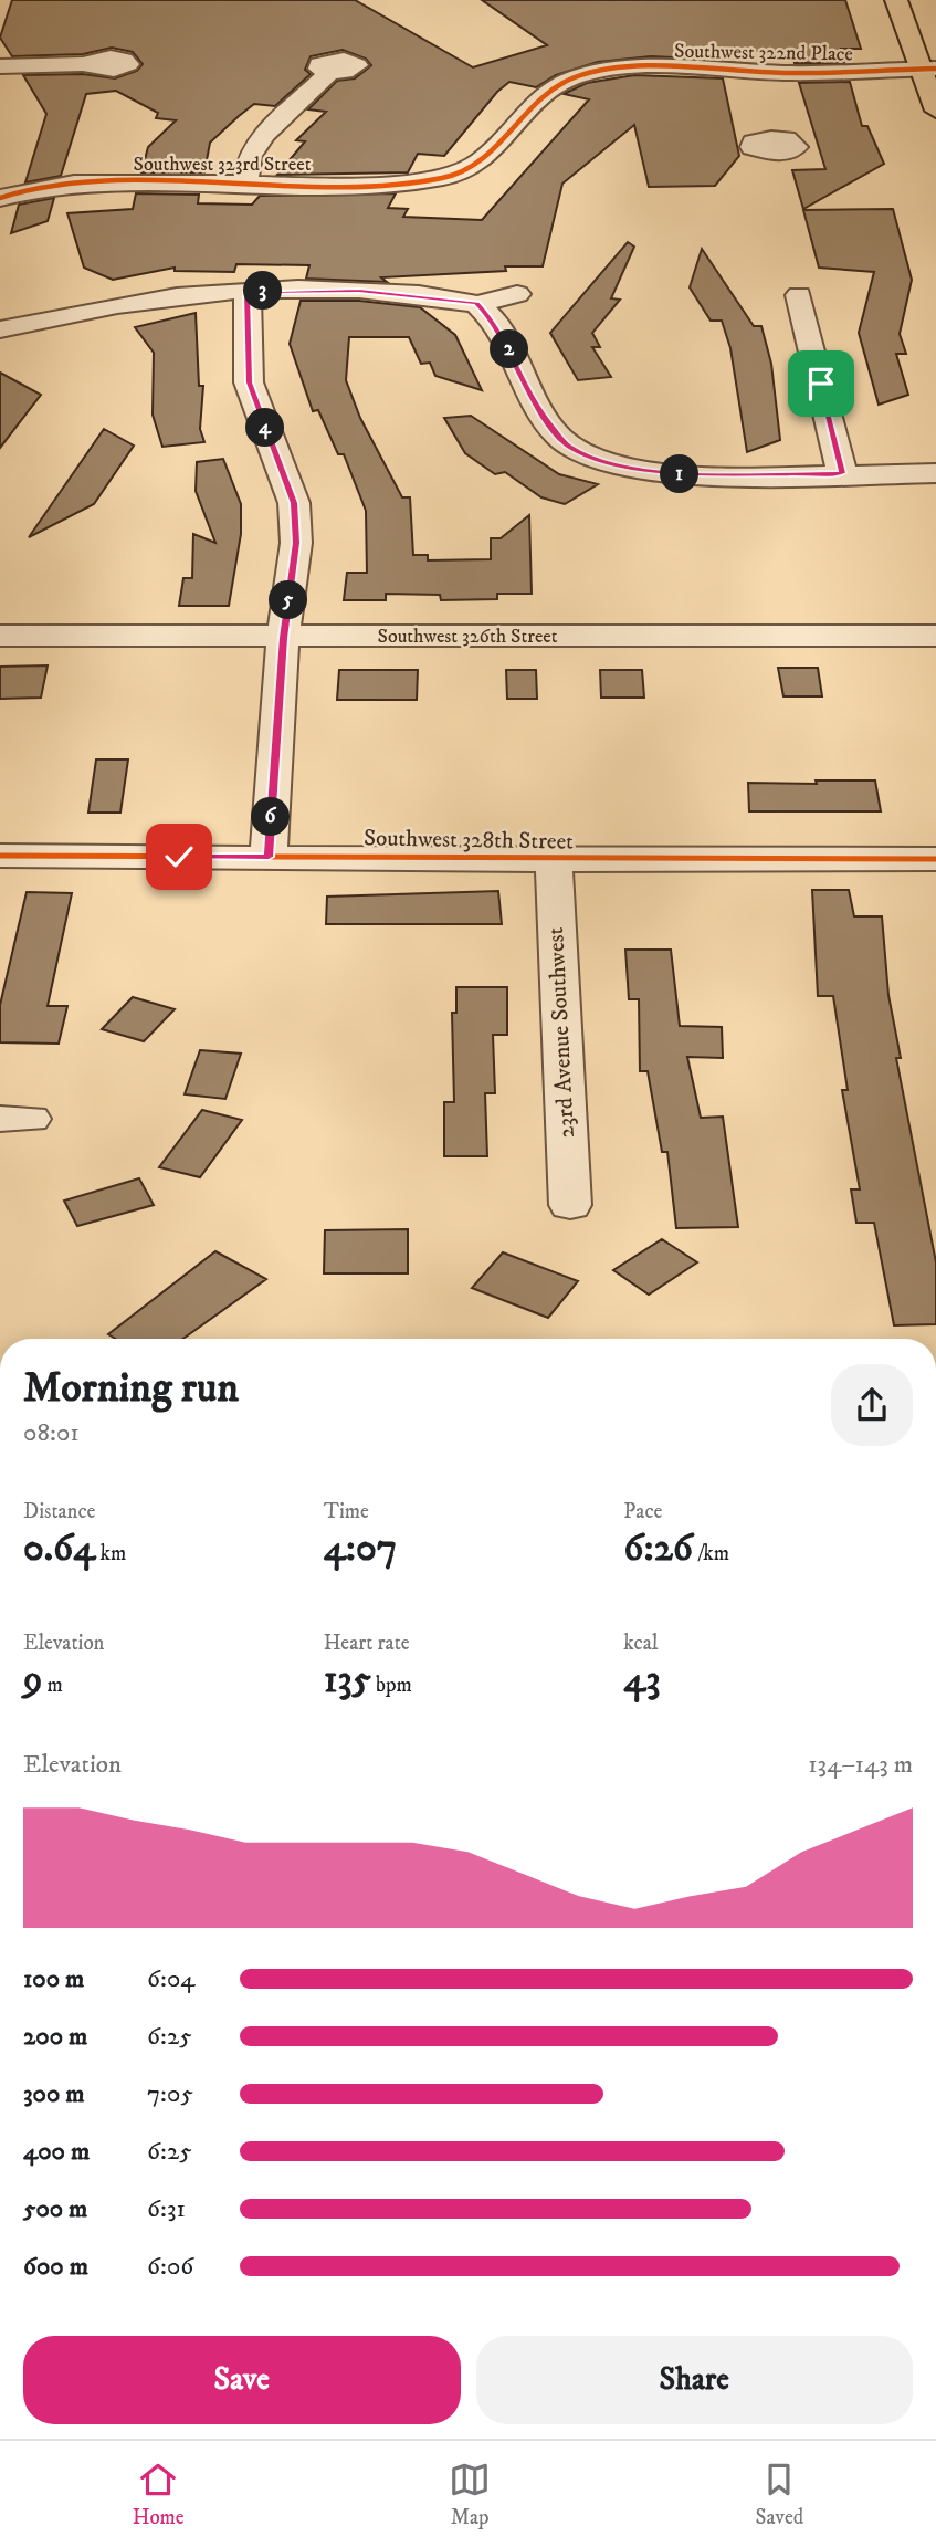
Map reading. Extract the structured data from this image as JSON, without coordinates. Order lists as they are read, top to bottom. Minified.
{"streets":{"street":["Southwest 322nd Place","Southwest 323rd Street","Southwest 326th Street","Southwest 328th Street","23rd Avenue Southwest"]},"crossings":[["Southwest 322nd Place","Southwest 323rd Street"],["Southwest 328th Street","23rd Avenue Southwest"]],"page":{"pins":["3","2","4","1","5","6"],"heading":["Morning run","08:01"],"stats":[["Distance","0.64 km"],["Time","4:07"],["Pace","6:26 /km"],["Elevation","9 m"],["Heart rate","135 bpm"],["kcal","43"]],"chart":["Elevation","134–143 m"],"list":[{"name":"100 m","note":"6:04"},{"name":"200 m","note":"6:25"},{"name":"300 m","note":"7:05"},{"name":"400 m","note":"6:25"},{"name":"500 m","note":"6:31"},{"name":"600 m","note":"6:06"}],"buttons":["Save","Share"],"tabs":["Home","Map","Saved"]}}
